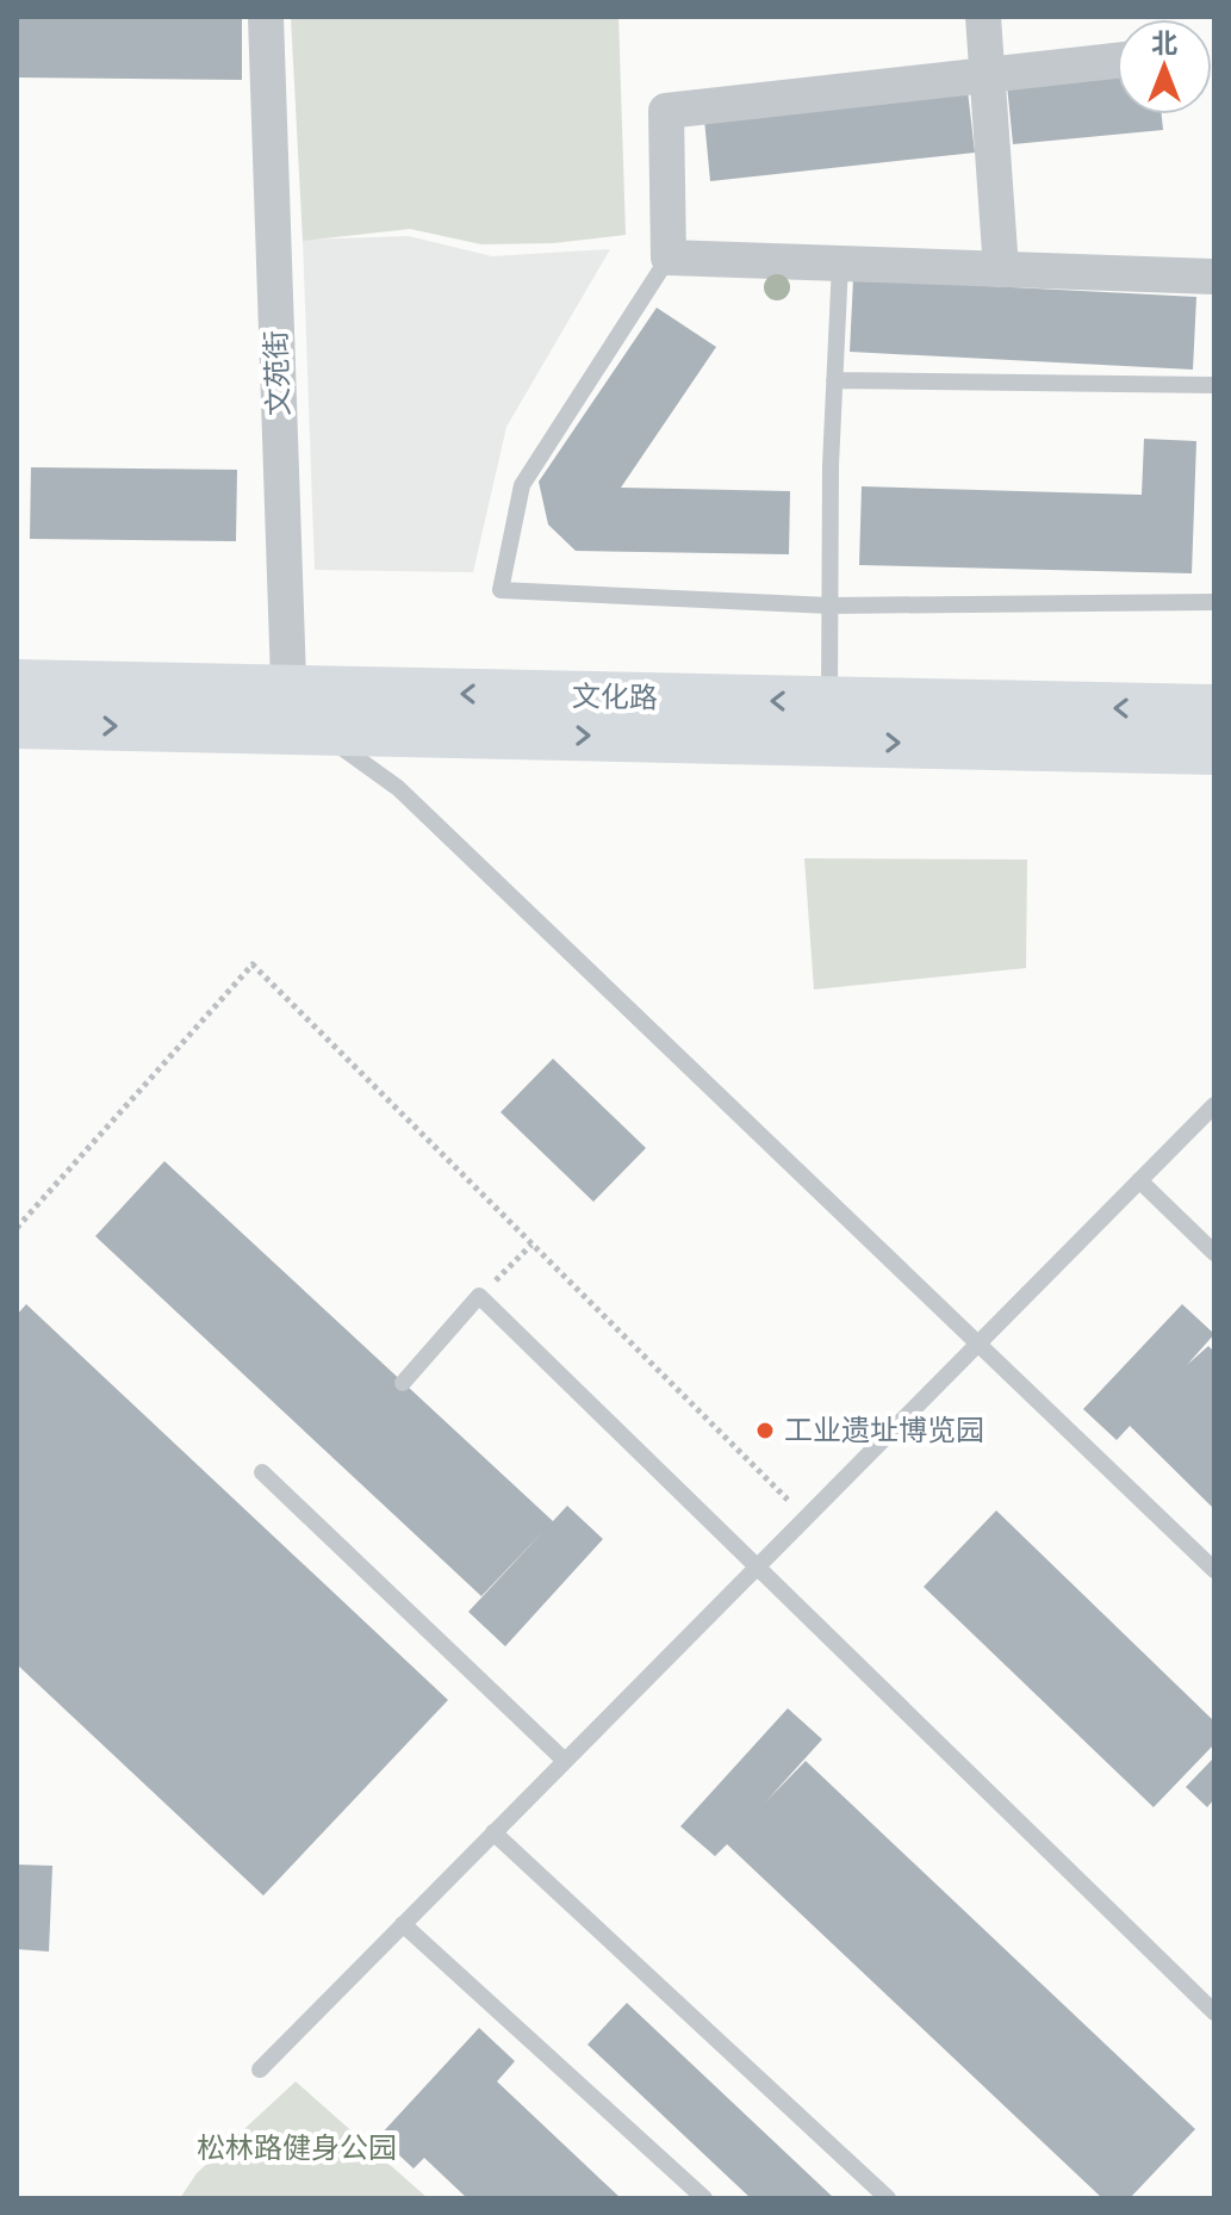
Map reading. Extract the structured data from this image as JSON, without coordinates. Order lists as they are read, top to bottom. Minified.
{"streets":{"main road":["文化路"],"street":["文苑街"]},"crossings":[["文苑街","文化路"]],"parks":["松林路健身公园"],"places":["工业遗址博览园"],"north":"top"}
